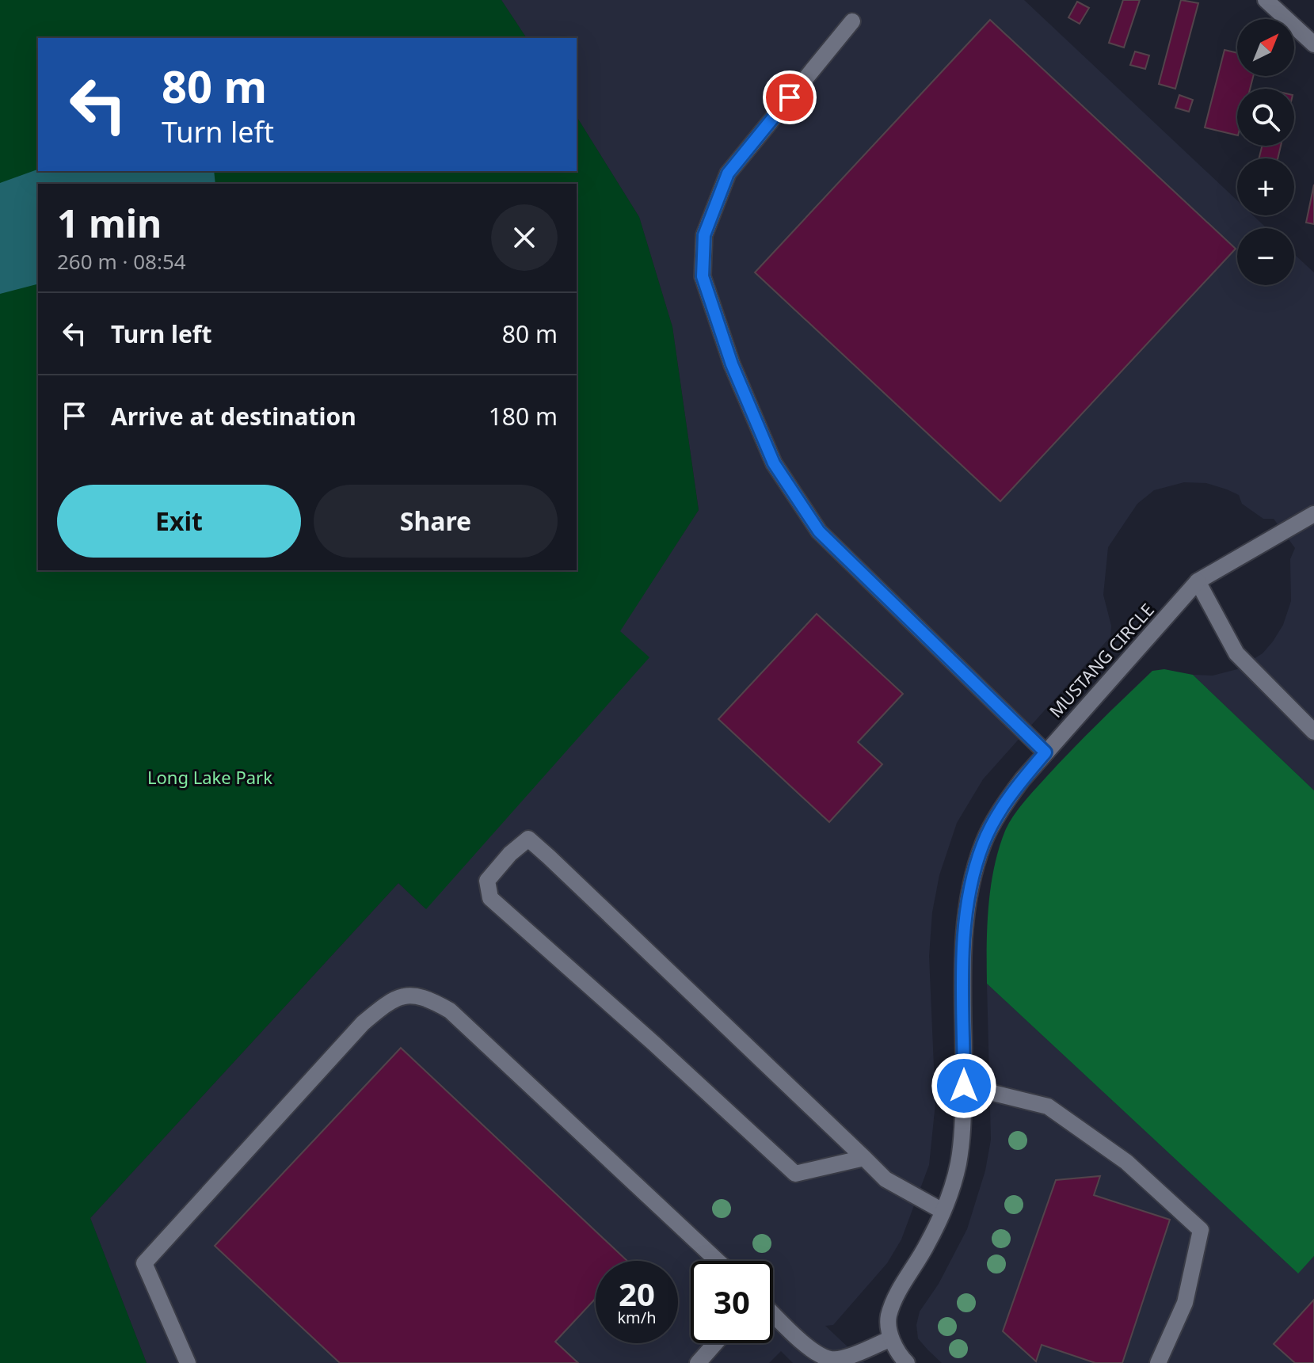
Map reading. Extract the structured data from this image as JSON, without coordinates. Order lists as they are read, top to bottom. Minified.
{"streets":{"street":["MUSTANG CIRCLE"]},"parks":["Long Lake Park"],"north":"top right","page":{"map_buttons":["+","−"],"turn":["80 m","Turn left"],"heading":["1 min","260 m · 08:54"],"list":[{"name":"Turn left","value":"80 m"},{"name":"Arrive at destination","value":"180 m"}],"buttons":["Exit","Share"],"speed":"20 km/h","limit":"30"}}
